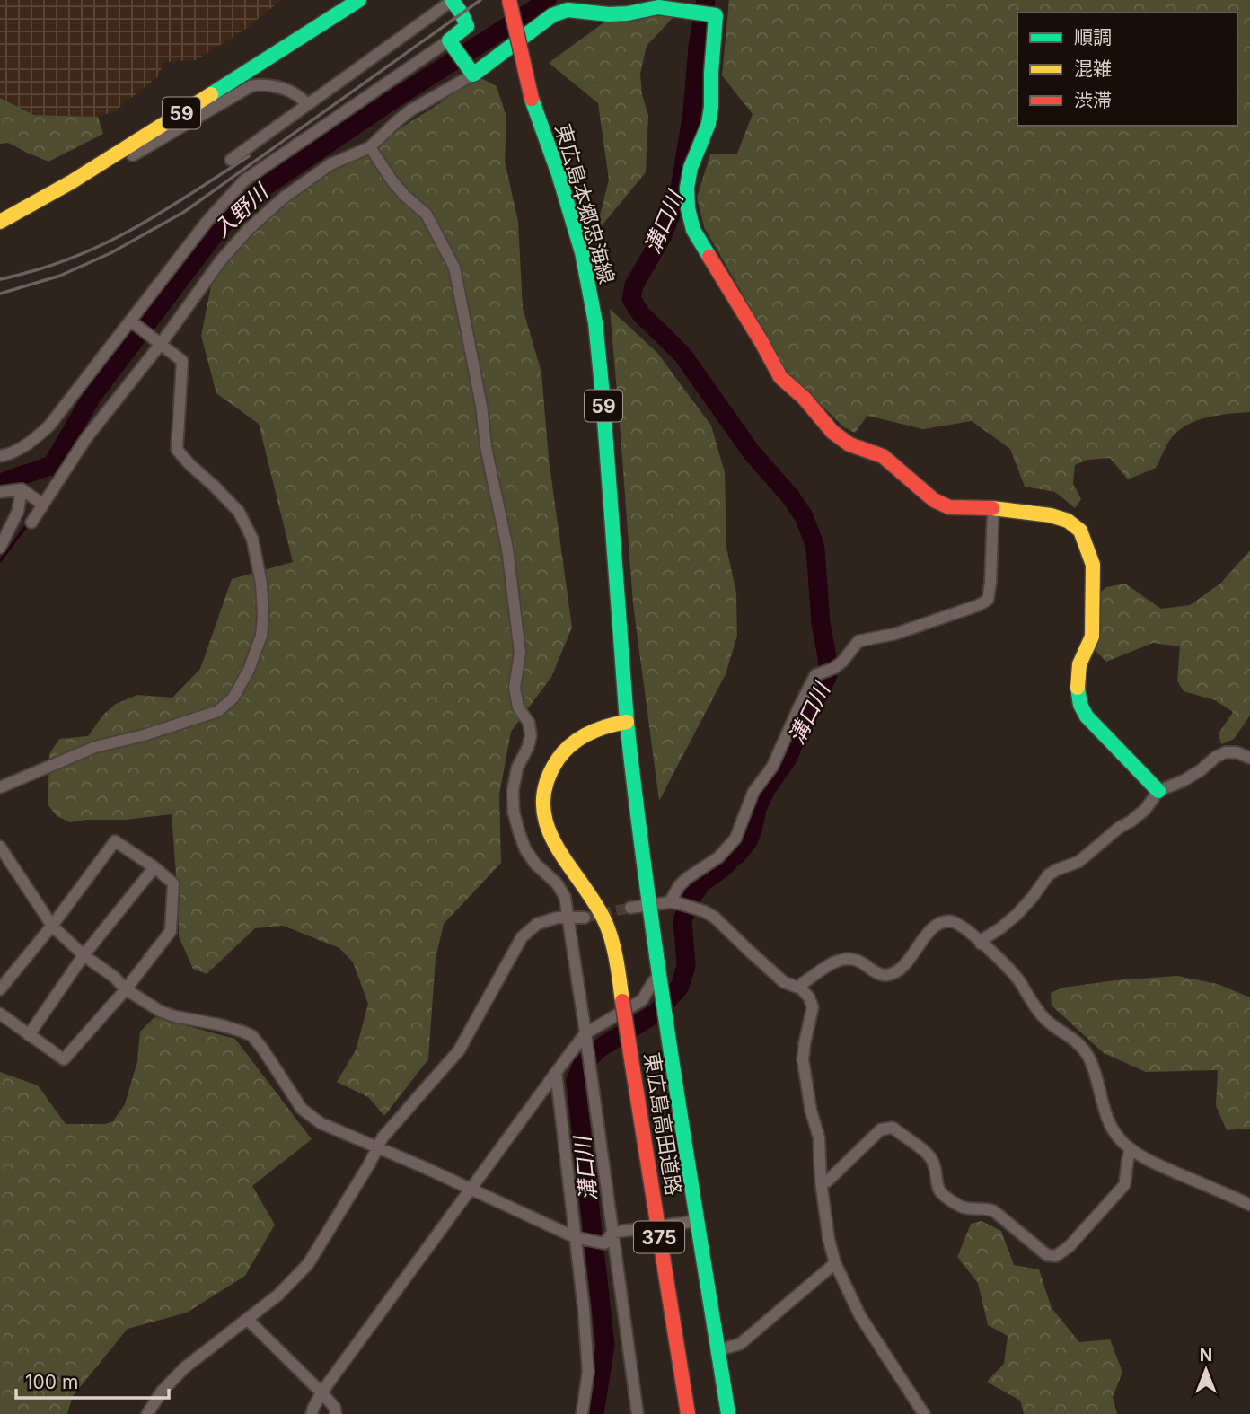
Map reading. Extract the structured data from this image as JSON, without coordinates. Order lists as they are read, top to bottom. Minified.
{"streets":{"main road":["59","東広島本郷忠海線","東広島高田道路","375"]},"crossings":[["東広島本郷忠海線","東広島高田道路"]],"water":["入野川","溝口川"],"legend":["順調","混雑","渋滞"],"scale_bar":"100 m","north":"top"}
